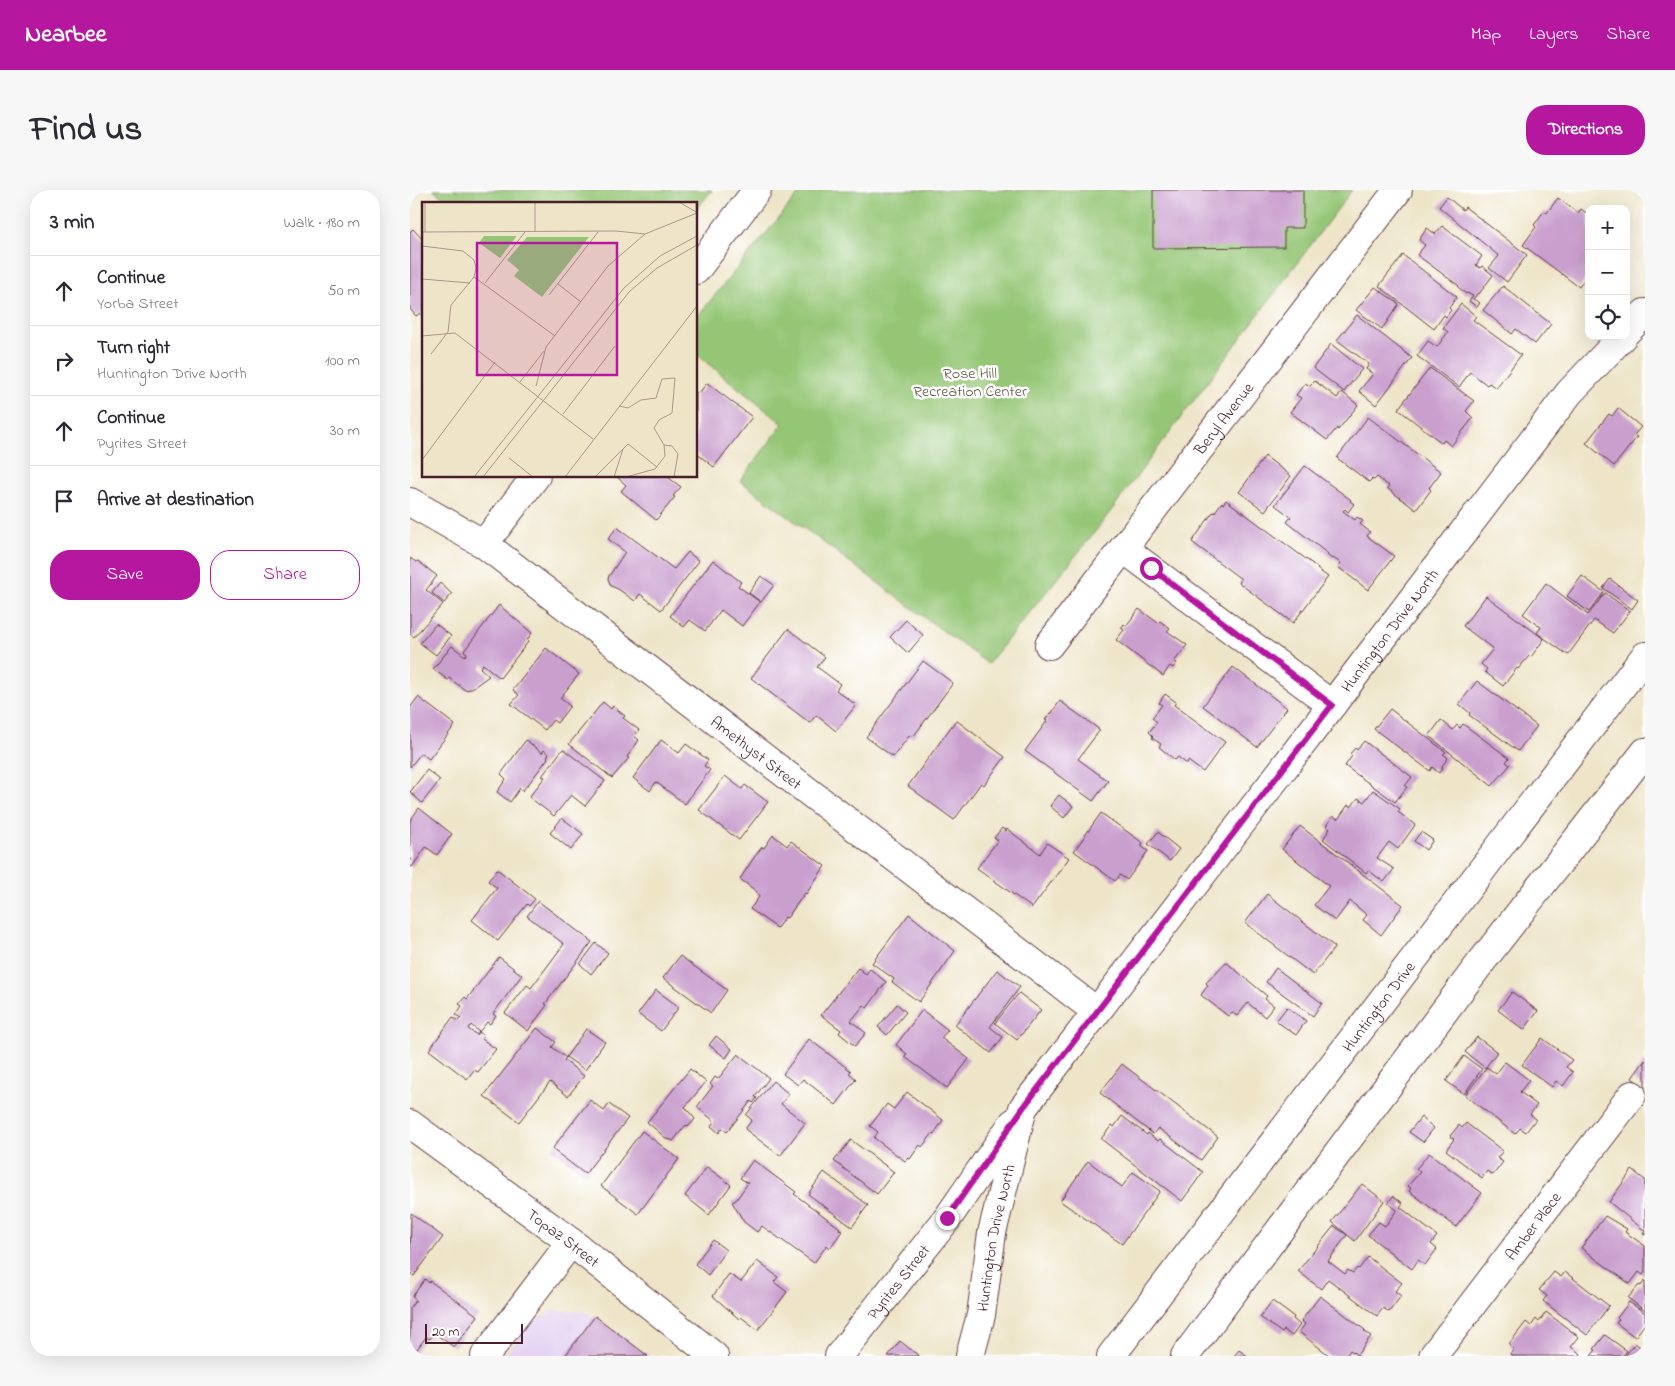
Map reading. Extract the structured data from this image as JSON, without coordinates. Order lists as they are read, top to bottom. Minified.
{"streets":{"street":["Beryl Avenue","Huntington Drive North","Amethyst Street","Huntington Drive","Amber Place","Topaz Street","Pyrites Street"]},"crossings":[["Huntington Drive North","Amethyst Street"],["Huntington Drive North","Pyrites Street"]],"parks":["Rose Hill Recreation Center"],"scale_bar":"20 m","page":{"header":"Nearbee","nav":["Map","Layers","Share"],"title":"Find us","buttons":["Directions",["Save","Share"]],"heading":["3 min","Walk · 180 m"],"map_buttons":["+","−"],"list":[["Continue","Yorba Street","50 m"],["Turn right","Huntington Drive North","100 m"],["Continue","Pyrites Street","30 m"],"Arrive at destination"],"scale":"20 m"}}
